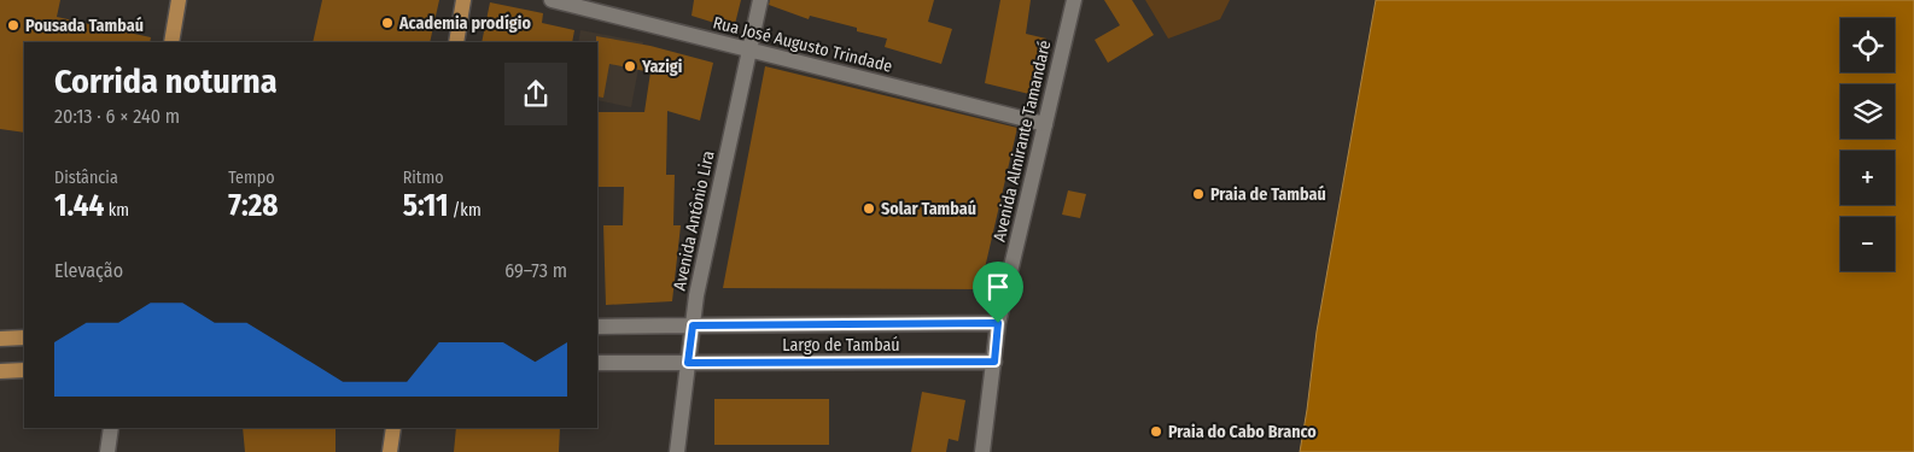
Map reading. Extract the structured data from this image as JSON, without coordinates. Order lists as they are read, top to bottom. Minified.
{"streets":{"main road":["Rua José Augusto Trindade","Avenida Almirante Tamandaré","Avenida Antônio Lira","Largo de Tambaú"]},"crossings":[["Rua José Augusto Trindade","Avenida Almirante Tamandaré"],["Rua José Augusto Trindade","Avenida Antônio Lira"],["Avenida Almirante Tamandaré","Largo de Tambaú"],["Avenida Antônio Lira","Largo de Tambaú"]],"places":["Academia prodígio","Pousada Tambaú","Yazigi","Praia de Tambaú","Solar Tambaú","Praia do Cabo Branco"],"page":{"map_buttons":["+","−"],"heading":["Corrida noturna","20:13 · 6 × 240 m"],"stats":[["Distância","1.44 km"],["Tempo","7:28"],["Ritmo","5:11 /km"]],"chart":["Elevação","69–73 m"]}}
